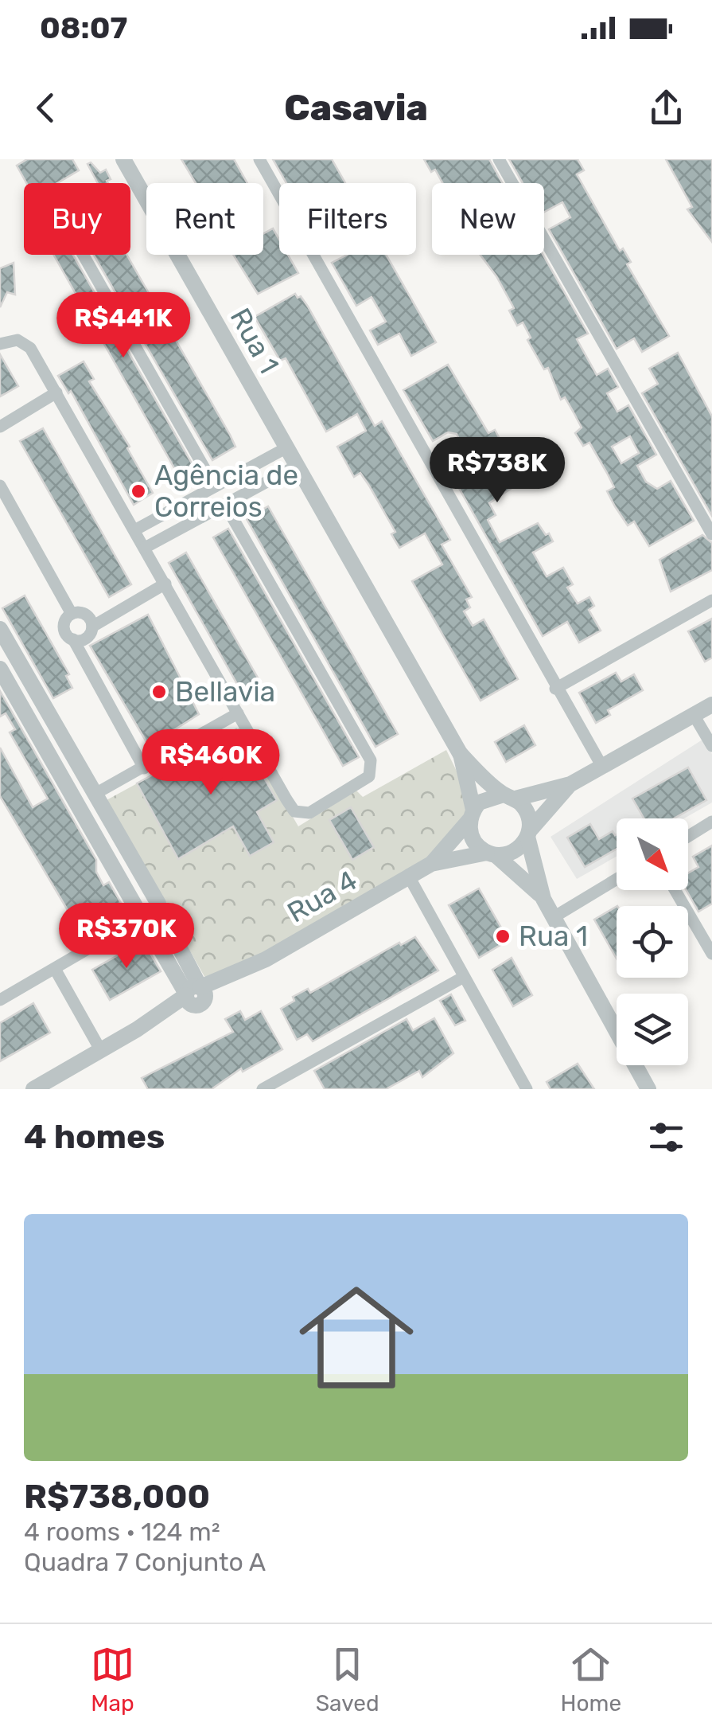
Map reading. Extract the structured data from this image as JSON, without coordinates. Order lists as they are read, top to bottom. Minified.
{"streets":{"street":["Rua 1","Rua 4"]},"places":["Agência de Correios","Bellavia","Rua 1"],"north":"bottom right","page":{"status":"08:07","header":"Casavia","chip":["Buy","Rent","Filters","New"],"price":["R$441K","R$738K","R$460K","R$370K"],"heading":"4 homes","list":[{"name":"R$738,000","note":"4 rooms · 124 m² · Quadra 7 Conjunto A"}],"tabs":["Map","Saved","Home"]}}
